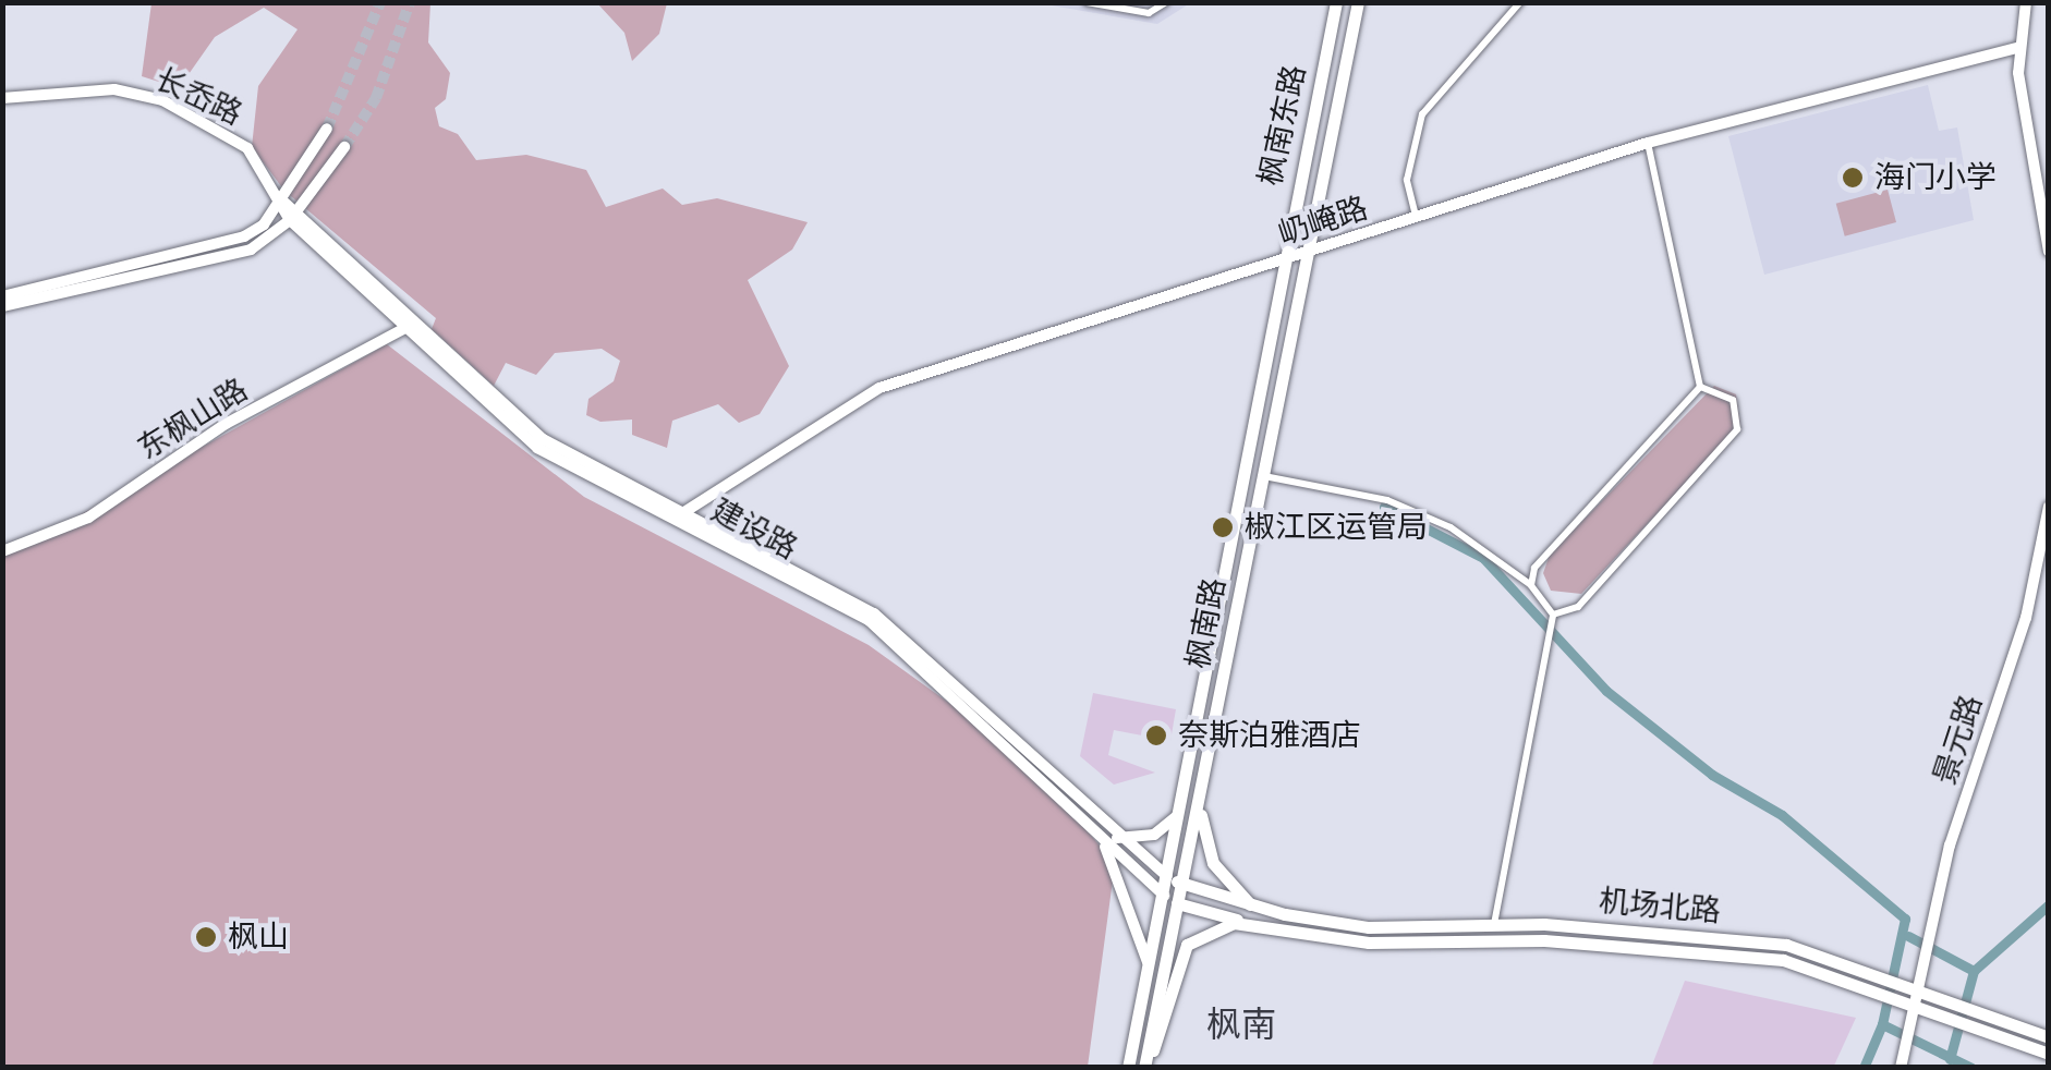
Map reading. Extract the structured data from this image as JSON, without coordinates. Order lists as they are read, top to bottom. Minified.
{"streets":{"main road":["长岙路","枫南东路","屷崦路","东枫山路","建设路","枫南路","景元路","机场北路"]},"crossings":[["长岙路","建设路"],["枫南东路","屷崦路"],["枫南东路","枫南路"],["屷崦路","建设路"],["屷崦路","枫南路"],["东枫山路","建设路"],["建设路","枫南路"],["建设路","机场北路"],["枫南路","机场北路"],["景元路","机场北路"]],"districts":["枫南"],"places":["海门小学","椒江区运管局","奈斯泊雅酒店","枫山"]}
